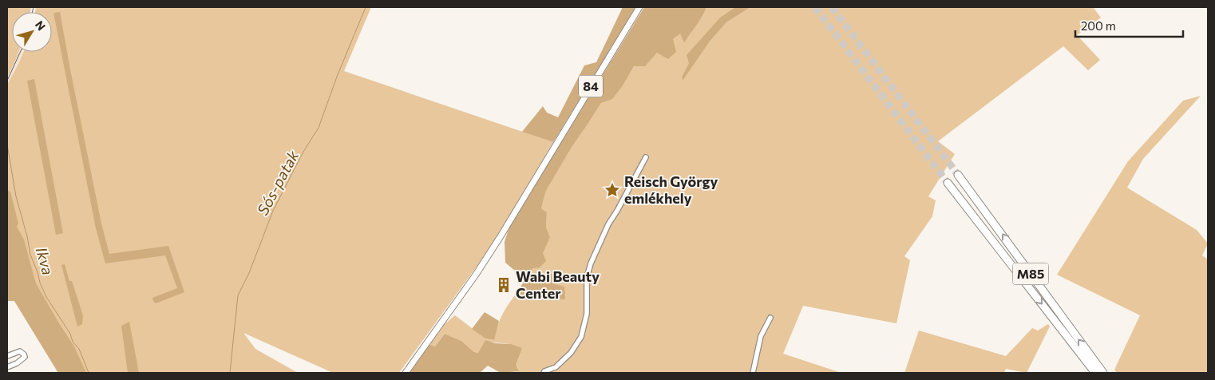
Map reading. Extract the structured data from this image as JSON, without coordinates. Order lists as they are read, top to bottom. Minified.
{"streets":{"highway":["M85"],"main road":["84"]},"water":["Sós-patak","Ikva"],"places":{"place":["Reisch György emlékhely"],"building":["Wabi Beauty Center"]},"scale_bar":"200 m","north":"top right"}
